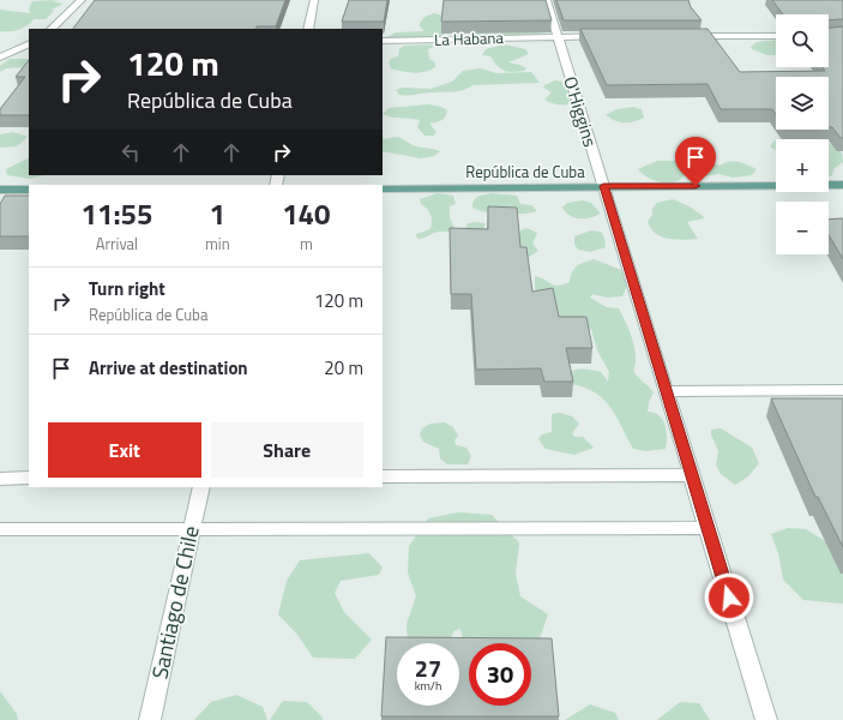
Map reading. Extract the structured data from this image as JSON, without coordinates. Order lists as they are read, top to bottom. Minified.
{"streets":{"main road":["República de Cuba"],"street":["La Habana","O'Higgins","Santiago de Chile"]},"crossings":[["La Habana","O'Higgins"],["O'Higgins","República de Cuba"]],"page":{"map_buttons":["+","−"],"turn":["120 m","República de Cuba"],"eta":["11:55","Arrival","1","min","140","m"],"list":[{"name":"Turn right","note":"República de Cuba","value":"120 m"},{"name":"Arrive at destination","value":"20 m"}],"buttons":["Exit","Share"],"speed":"27 km/h","limit":"30"}}
